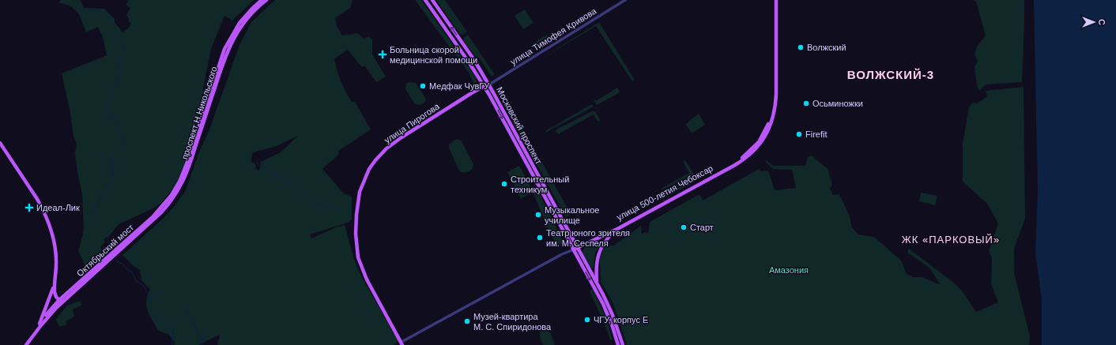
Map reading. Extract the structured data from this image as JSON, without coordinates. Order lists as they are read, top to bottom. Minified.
{"streets":{"main road":["проспект Н.Никольского","улица Пирогова","Московский проспект","улица 500-летия Чебоксар","Октябрьский мост"],"street":["улица Тимофея Кривова"]},"crossings":[["улица Тимофея Кривова","улица Пирогова"],["улица Тимофея Кривова","Московский проспект"],["проспект Н.Никольского","Октябрьский мост"],["улица Пирогова","Московский проспект"],["Московский проспект","улица 500-летия Чебоксар"]],"districts":["ВОЛЖСКИЙ-3","ЖК «ПАРКОВЫЙ»"],"parks":["Амазония"],"places":{"other":["Волжский","Медфак ЧувГУ","Осьминожки","Firefit","Строительный техникум","Музыкальное училище","Старт","Театр юного зрителя им. М. Сеспеля","ЧГУ, корпус Е","Музей-квартира М. С. Спиридонова"],"health":["Больница скорой медицинской помощи","Идеал-Лик"]},"north":"right"}
